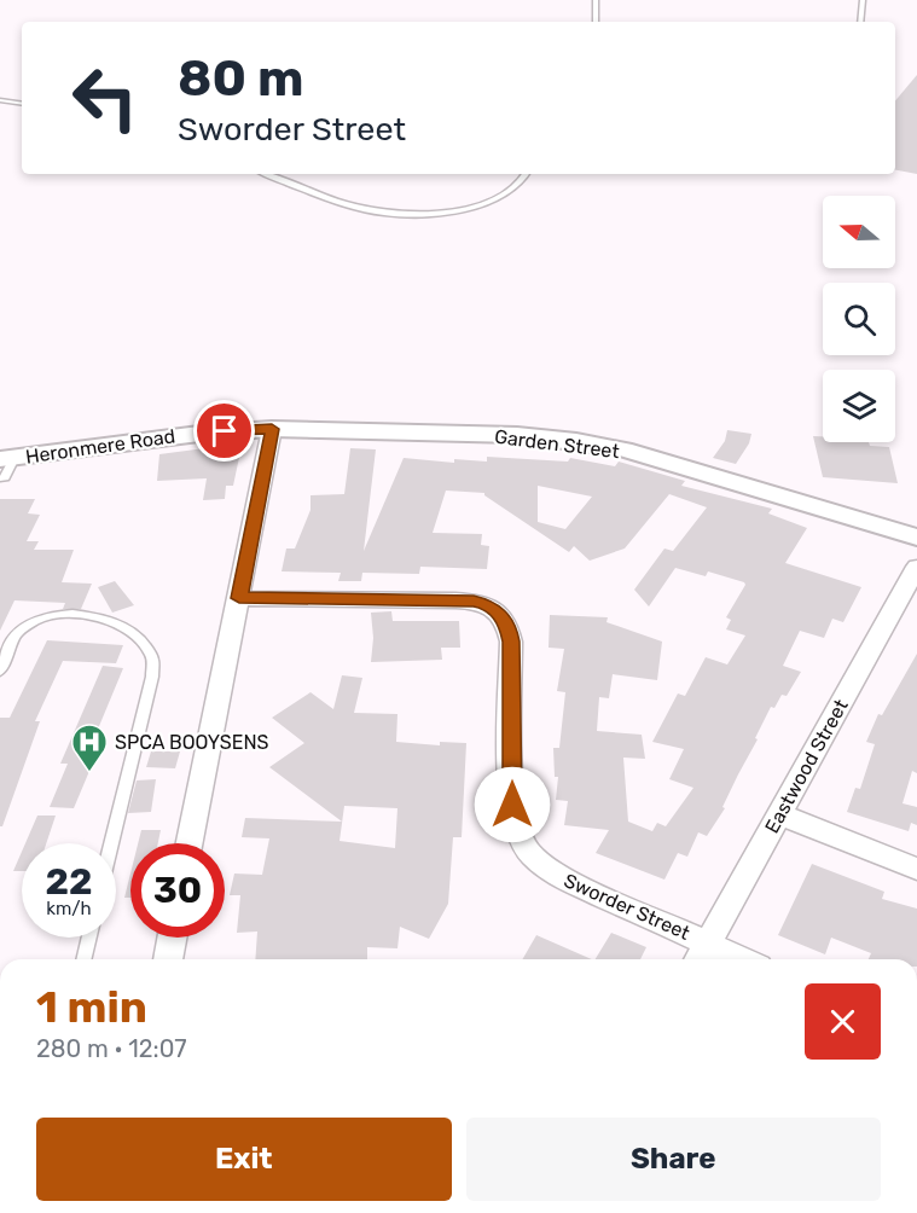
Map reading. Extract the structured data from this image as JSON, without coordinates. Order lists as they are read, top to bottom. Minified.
{"streets":{"street":["Garden Street","Heronmere Road","Eastwood Street","Sworder Street"]},"crossings":[["Garden Street","Heronmere Road"],["Eastwood Street","Sworder Street"]],"places":{"hospital":["SPCA BOOYSENS"]},"north":"left","page":{"turn":["80 m","Sworder Street"],"speed":"22 km/h","limit":"30","heading":["1 min","280 m · 12:07"],"buttons":["Exit","Share"]}}
